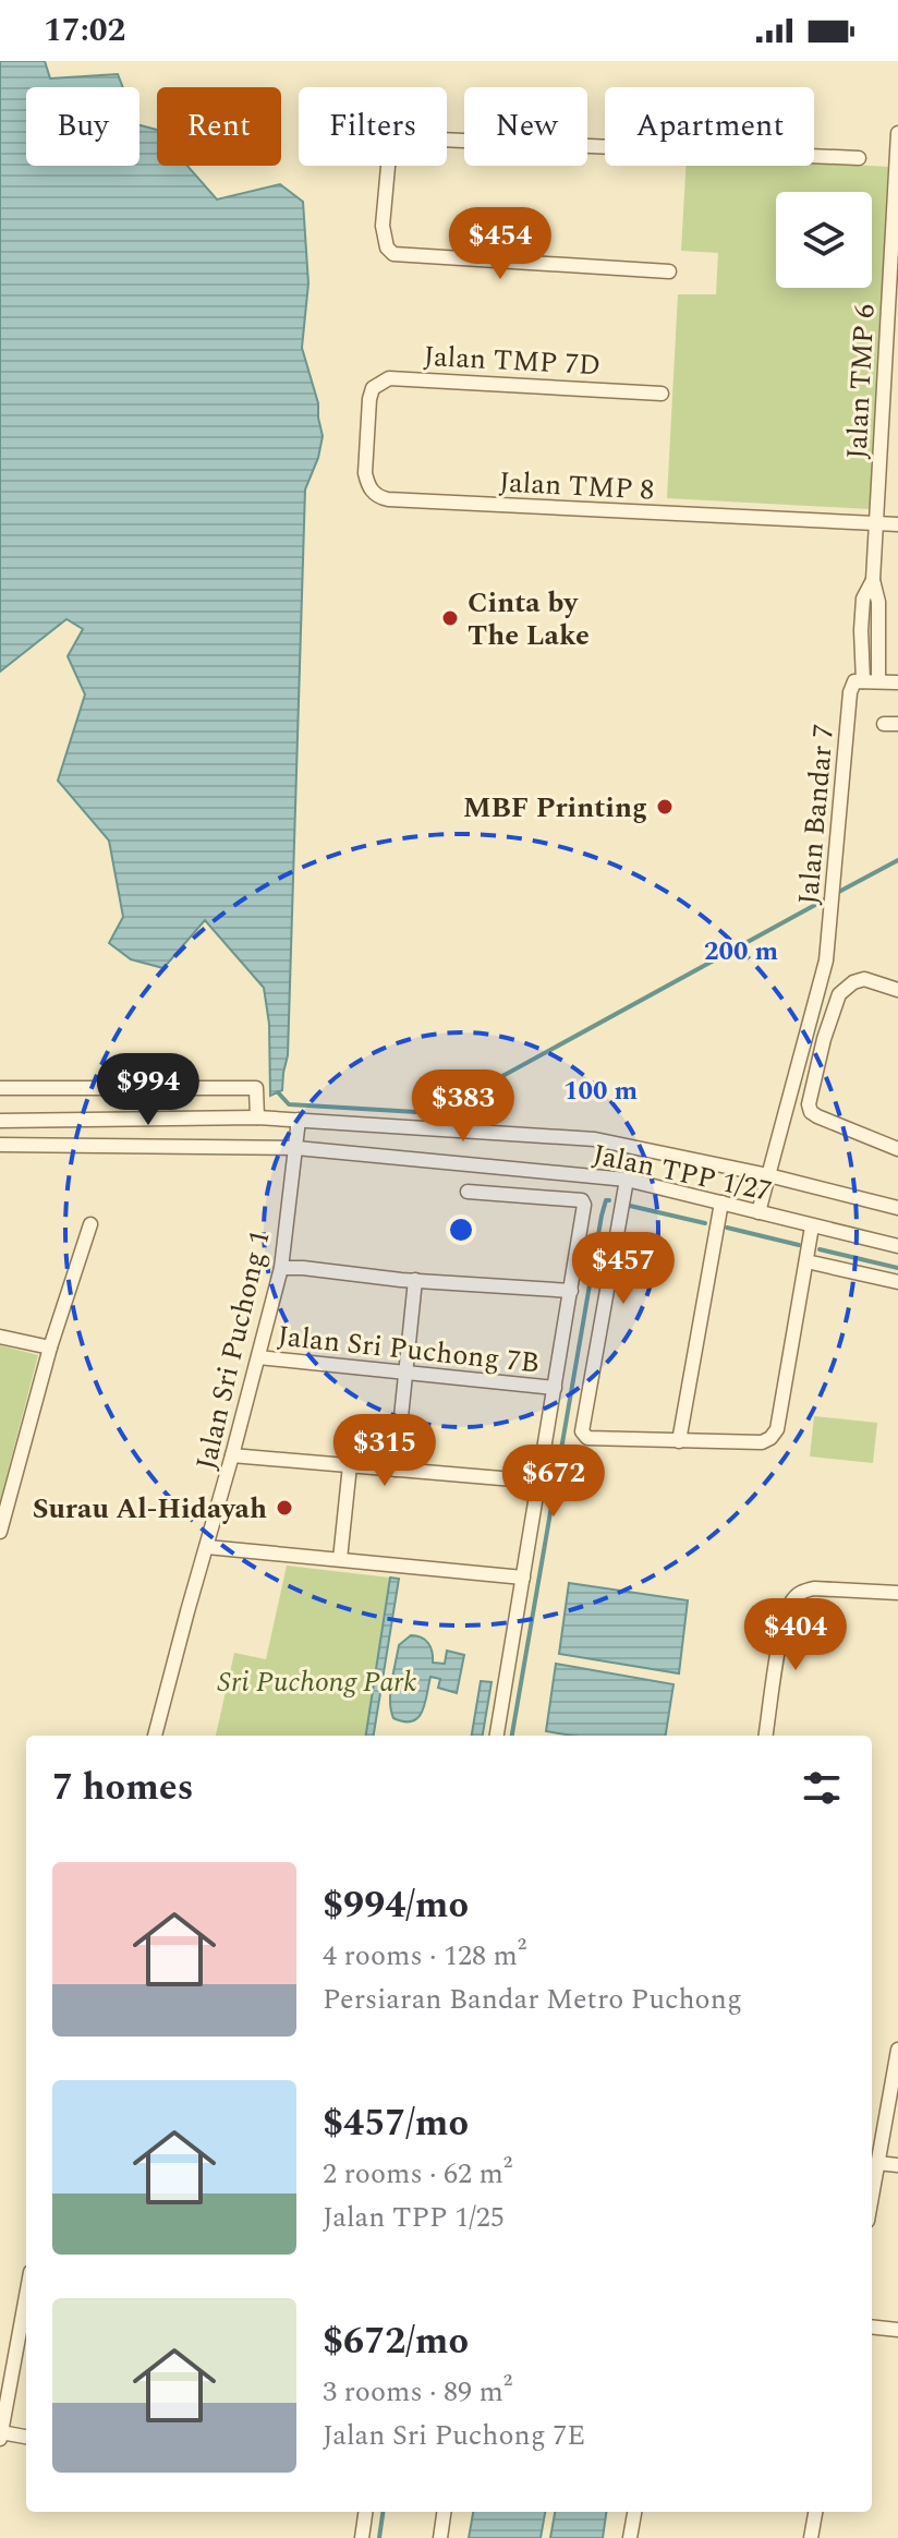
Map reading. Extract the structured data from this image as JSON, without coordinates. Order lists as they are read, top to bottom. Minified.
{"streets":{"street":["Jalan TMP 7D","Jalan TMP 6","Jalan TMP 8","Jalan Bandar 7","Jalan TPP 1/27","Jalan Sri Puchong 7B","Jalan Sri Puchong 1"]},"crossings":[["Jalan TMP 7D","Jalan TMP 8"],["Jalan TMP 6","Jalan TMP 8"],["Jalan TMP 6","Jalan Bandar 7"],["Jalan Bandar 7","Jalan TPP 1/27"],["Jalan TPP 1/27","Jalan Sri Puchong 1"],["Jalan Sri Puchong 7B","Jalan Sri Puchong 1"]],"parks":["Sri Puchong Park"],"places":["Cinta by The Lake","MBF Printing","Surau Al-Hidayah"],"page":{"status":"17:02","chip":["Buy","Rent","Filters","New","Apartment"],"price":["$454","$994","$383","$457","$315","$672","$404"],"heading":"7 homes","list":[{"name":"$994/mo","note":"4 rooms · 128 m² · Persiaran Bandar Metro Puchong"},{"name":"$457/mo","note":"2 rooms · 62 m² · Jalan TPP 1/25"},{"name":"$672/mo","note":"3 rooms · 89 m² · Jalan Sri Puchong 7E"}]},"rings":["200 m","100 m"]}
